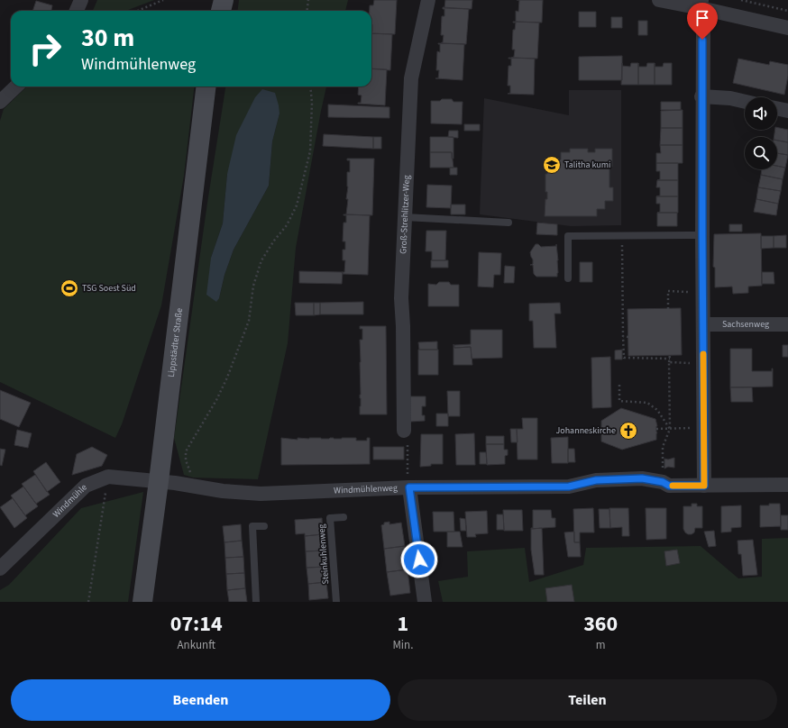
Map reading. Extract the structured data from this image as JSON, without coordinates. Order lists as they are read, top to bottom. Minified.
{"streets":{"main road":["Lippstädter Straße"],"street":["Groß-Strehlitzer-Weg","Sachsenweg","Windmühlenweg","Windmühle"],"lane":["Steinkuhlenweg"]},"crossings":[["Lippstädter Straße","Windmühlenweg"],["Lippstädter Straße","Windmühle"],["Windmühlenweg","Windmühle"]],"places":{"school or university":["Talitha kumi"],"sports":["TSG Soest Süd"],"church":["Johanneskirche"]},"page":{"turn":["30 m","Windmühlenweg"],"eta":["07:14","Ankunft","1","Min.","360","m"],"buttons":["Beenden","Teilen"]}}
